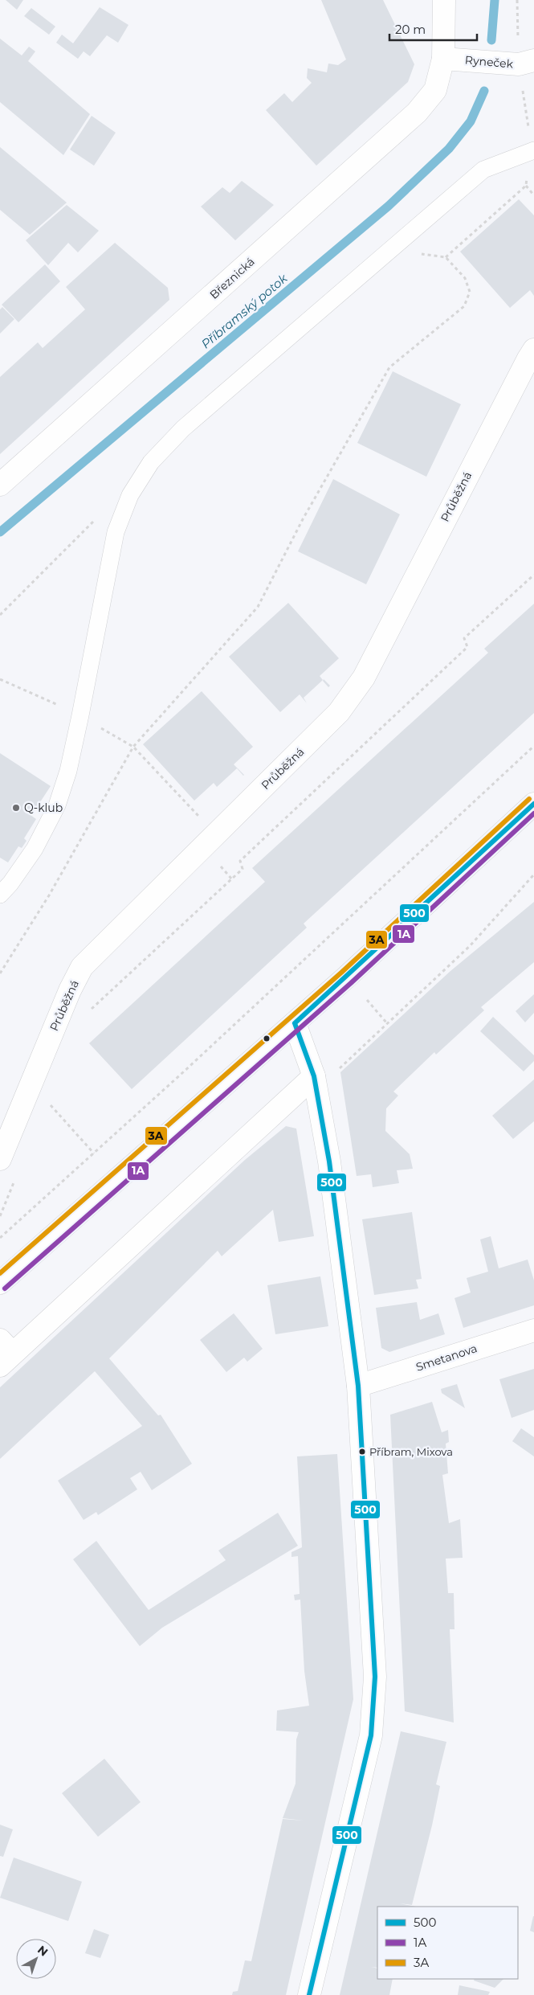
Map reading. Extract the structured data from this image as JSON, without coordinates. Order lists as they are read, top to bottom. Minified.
{"streets":{"street":["Ryneček","Březnická","Průběžná","Smetanova"]},"crossings":[["Ryneček","Březnická"]],"water":["Příbramský potok"],"places":["Q-klub","Příbram, Mixova"],"lines":["transit line 3A","transit line 500","transit line 1A"],"legend":["500","1A","3A"],"scale_bar":"20 m","north":"top right"}
